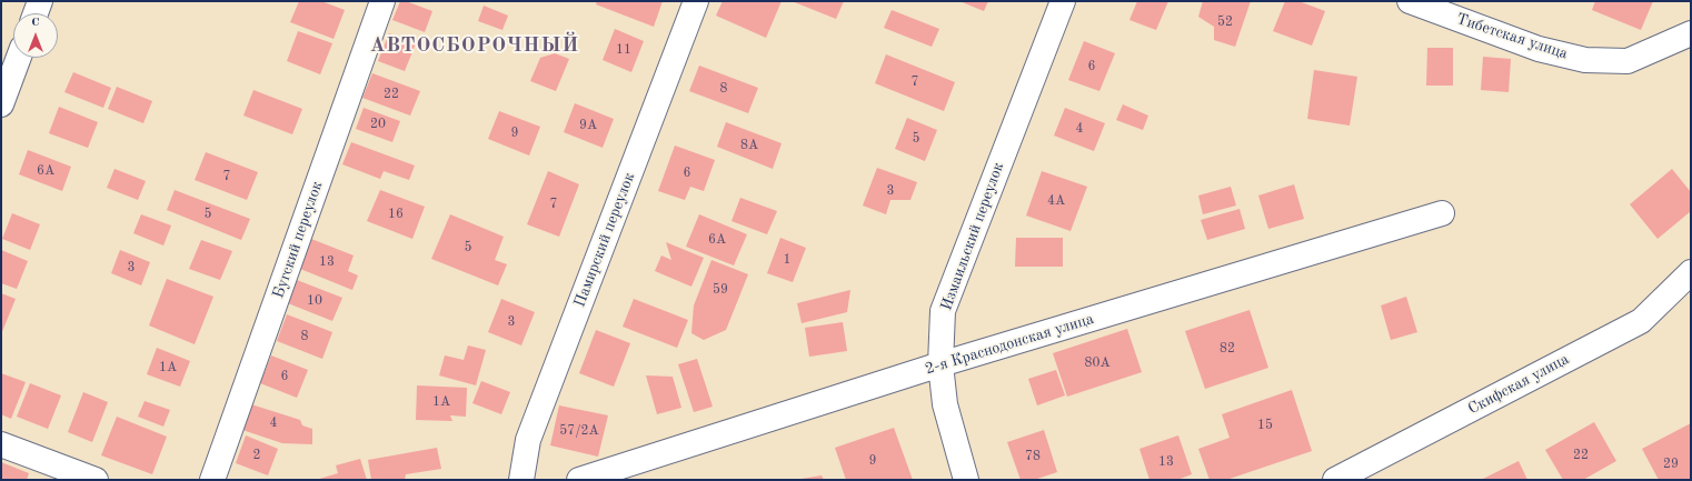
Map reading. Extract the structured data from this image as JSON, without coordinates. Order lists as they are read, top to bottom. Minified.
{"streets":{"street":["Тибетская улица","Измаильский переулок","Бугский переулок","Памирский переулок","2-я Краснодонская улица","Скифская улица"]},"crossings":[["Измаильский переулок","2-я Краснодонская улица"]],"districts":["АВТОСБОРОЧНЫЙ"],"house_numbers":["52","11","6","7","8","22","20","9А","4","9","5","8А","6А","6","7","3","4А","7","5","16","6А","5","1","13","3","59","10","3","8","82","80А","1А","6","1А","4","15","57/2А","2","22","78","9","13","29"],"north":"top"}
